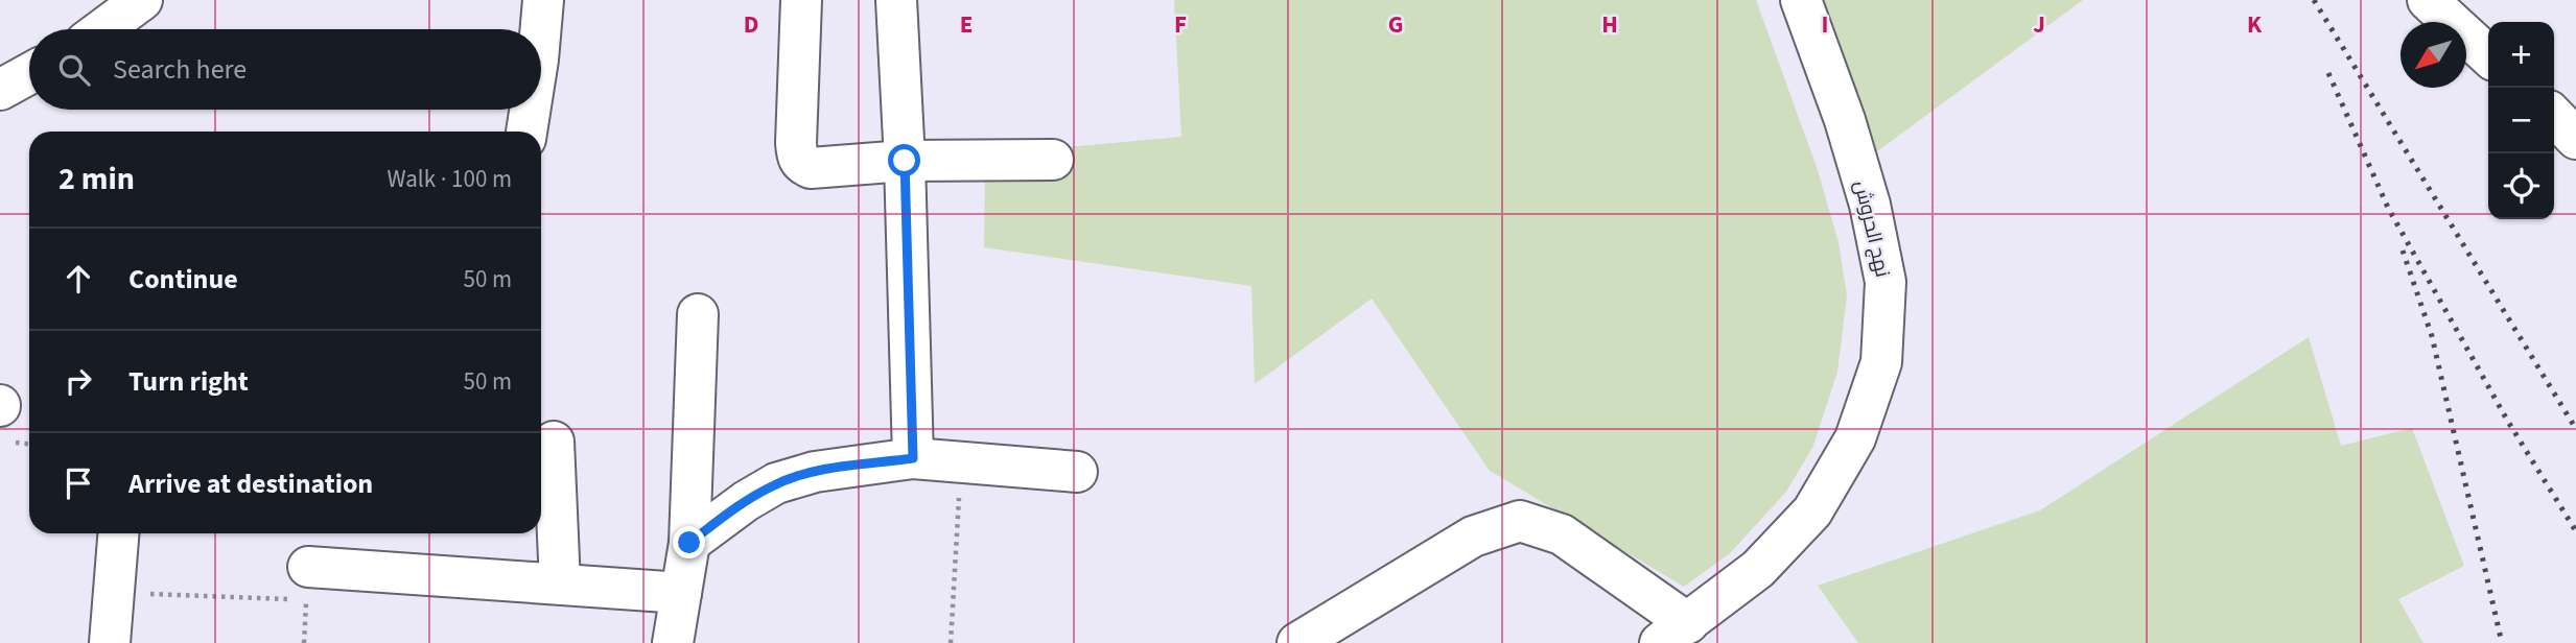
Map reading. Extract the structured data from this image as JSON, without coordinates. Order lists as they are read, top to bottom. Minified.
{"streets":{"street":["نهج الحروش"]},"north":"bottom left","page":{"map_buttons":["+","−"],"search":"Search here","heading":["2 min","Walk · 100 m"],"list":[["Continue","50 m"],["Turn right","50 m"],"Arrive at destination"]},"grid":{"columns":["D","E","F","G","H","I","J","K"]}}
